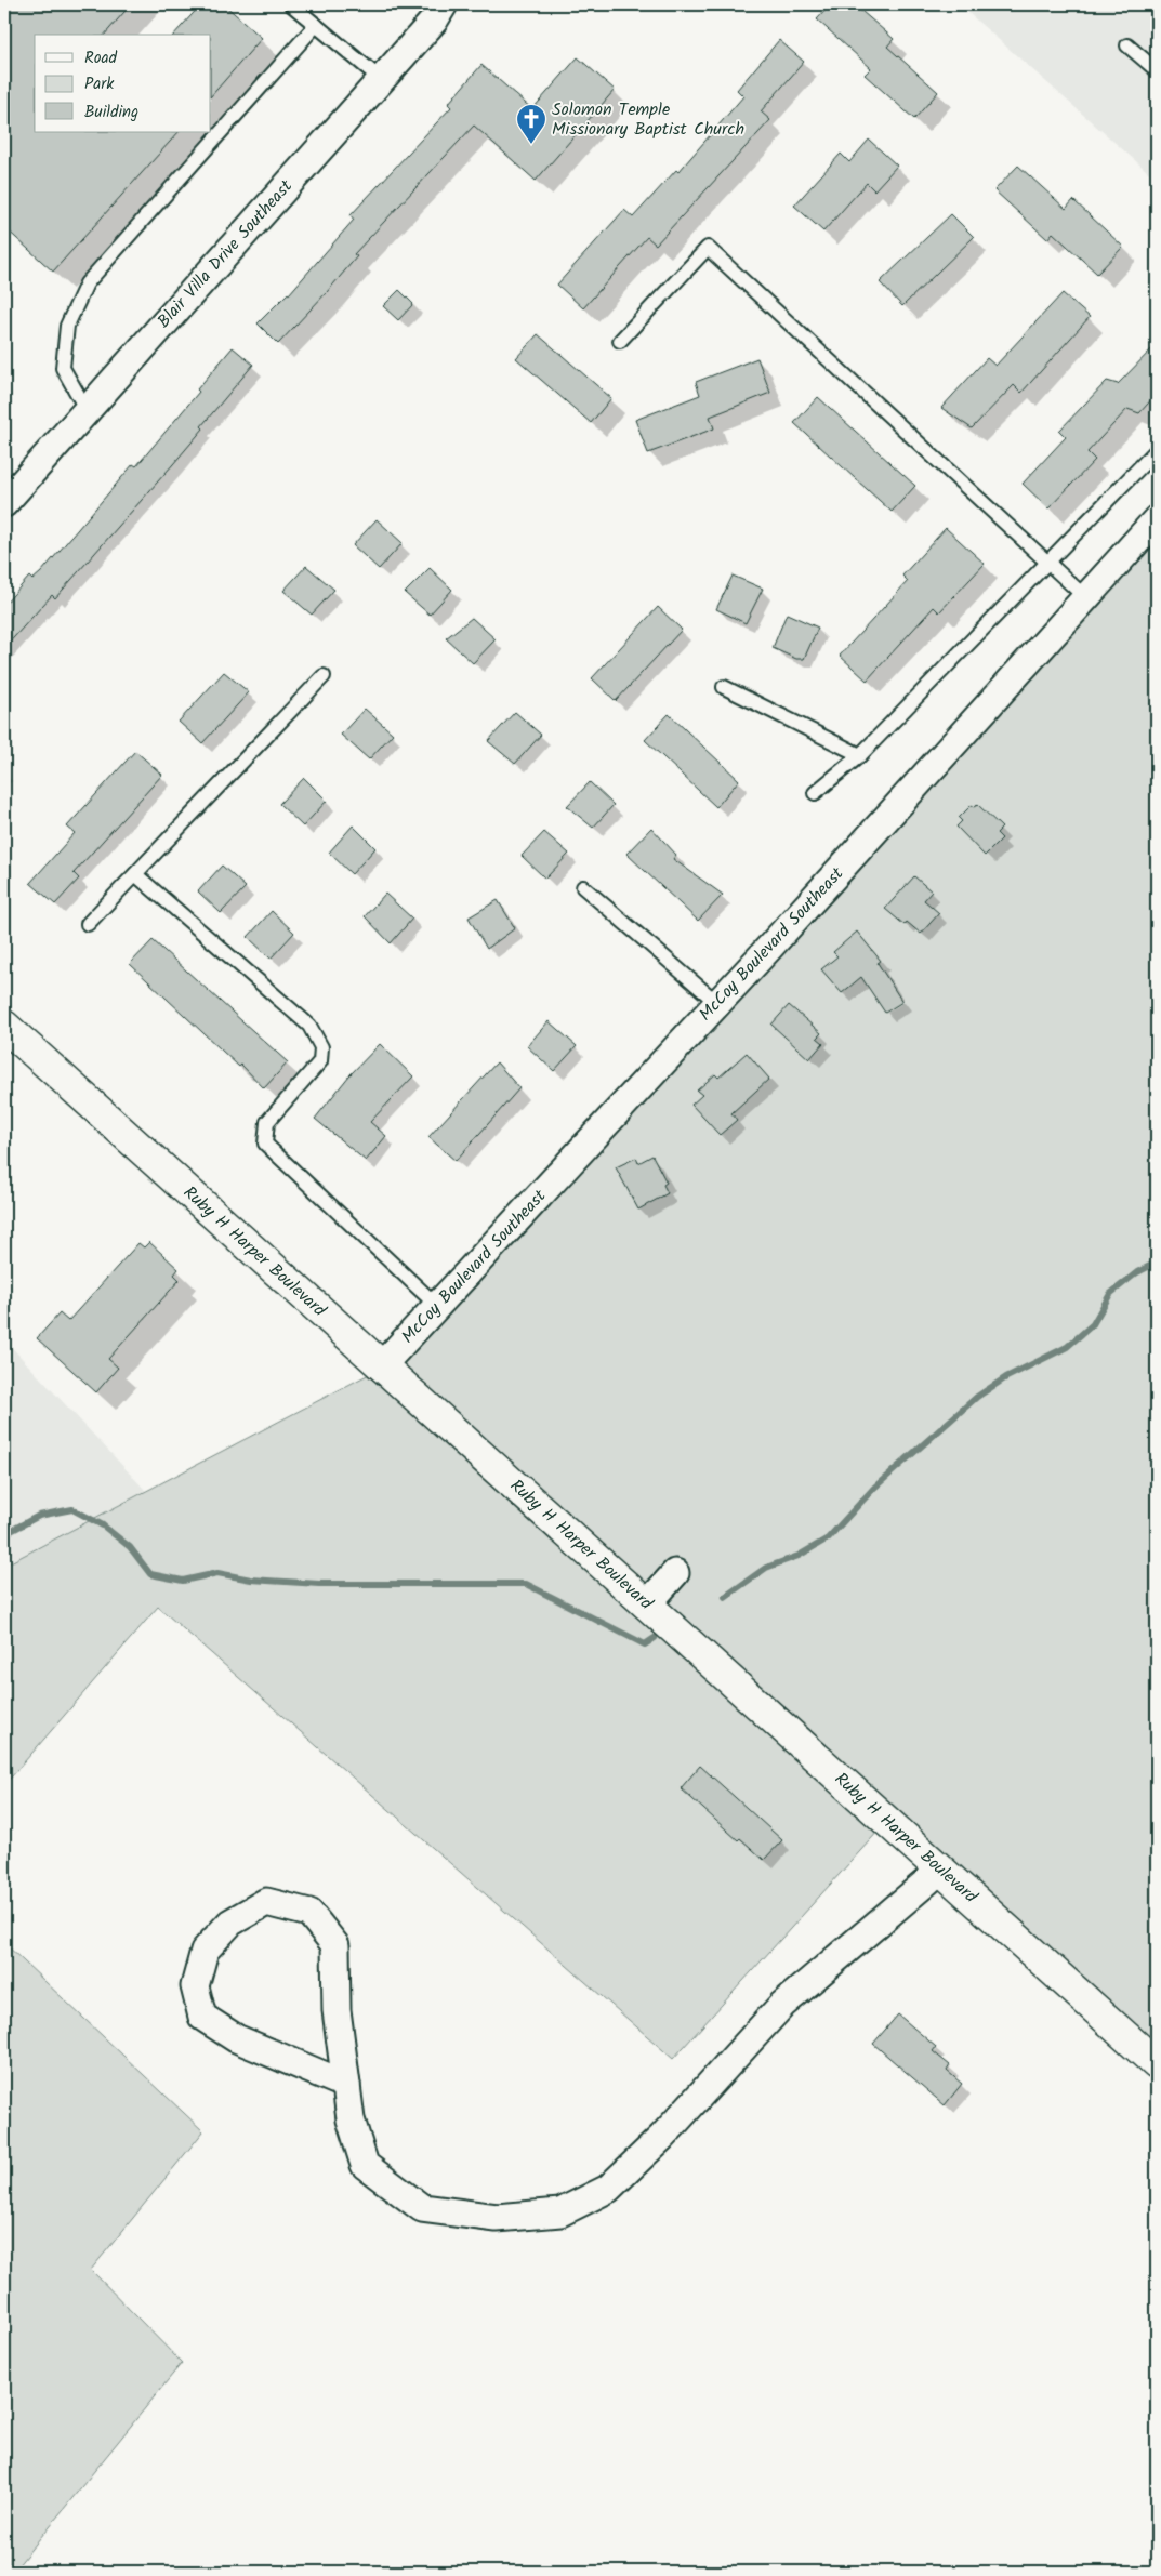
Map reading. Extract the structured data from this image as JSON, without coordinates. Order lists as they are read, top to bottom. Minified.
{"streets":{"street":["Blair Villa Drive Southeast","McCoy Boulevard Southeast","Ruby H Harper Boulevard"]},"crossings":[["McCoy Boulevard Southeast","Ruby H Harper Boulevard"]],"places":{"church":["Solomon Temple Missionary Baptist Church"]},"legend":["Road","Park","Building"]}
